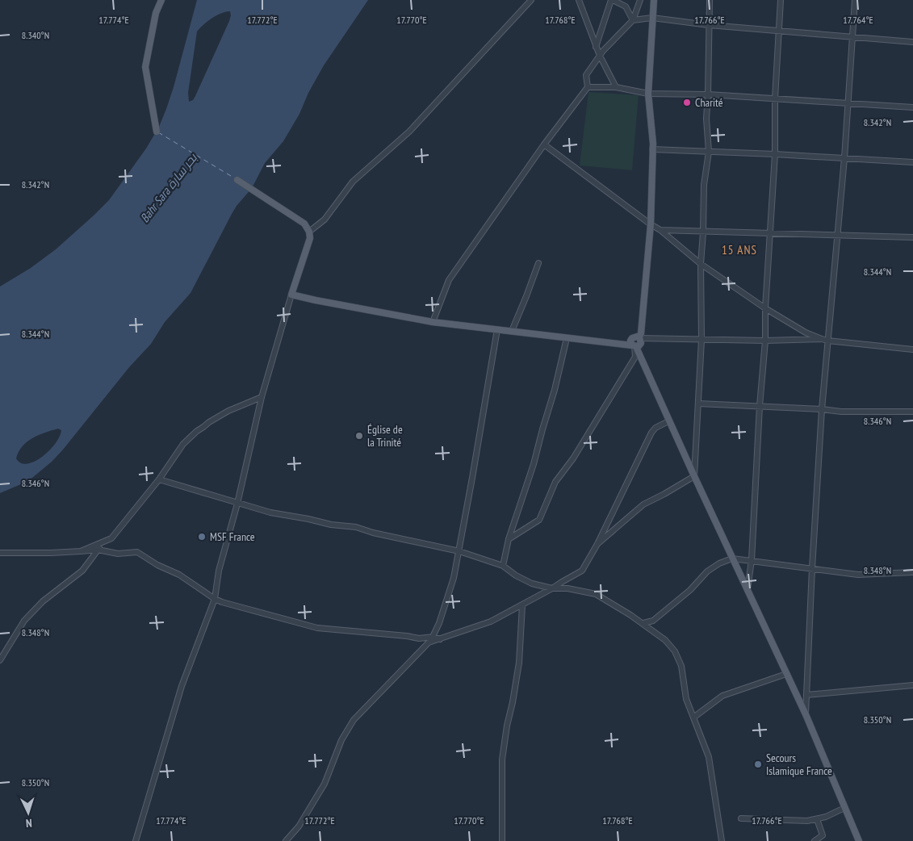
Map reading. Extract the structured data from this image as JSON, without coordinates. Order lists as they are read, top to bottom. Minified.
{"districts":["15 ANS"],"water":["Bahr Sara بحر سارة"],"places":["Charité","Église de la Trinité","MSF France","Secours Islamique France"],"north":"bottom","coordinates":["17.774°E","17.772°E","17.770°E","17.768°E","17.766°E","17.764°E","8.340°N","8.342°N","8.344°N","8.346°N","8.348°N","8.350°N"]}
